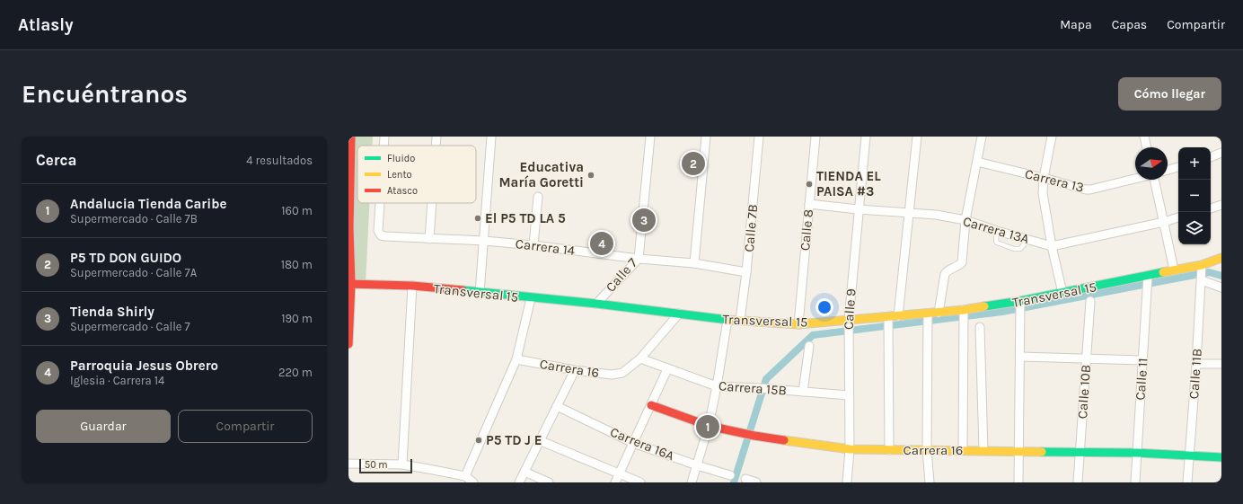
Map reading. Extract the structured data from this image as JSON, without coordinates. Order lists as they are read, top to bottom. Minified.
{"streets":{"street":["Carrera 13","Calle 7B","Calle 8","Carrera 13A","Carrera 14","Calle 7","Transversal 15","Calle 9","Carrera 16","Calle 11B","Calle 11","Carrera 15B","Calle 10B","Carrera 16A"]},"crossings":[["Calle 7B","Carrera 14"],["Calle 7B","Transversal 15"],["Calle 8","Carrera 13A"],["Calle 8","Transversal 15"],["Carrera 13A","Calle 9"],["Carrera 14","Calle 7"],["Calle 7","Transversal 15"],["Transversal 15","Calle 9"],["Transversal 15","Calle 11B"],["Transversal 15","Calle 11"],["Calle 9","Carrera 16"],["Calle 9","Carrera 15B"],["Carrera 16","Calle 11B"],["Carrera 16","Calle 11"],["Carrera 16","Carrera 15B"],["Carrera 16","Calle 10B"]],"places":["Educativa María Goretti","TIENDA EL PAISA #3","El P5 TD LA 5","P5 TD J E"],"legend":["Fluido","Lento","Atasco"],"scale_bar":"50 m","north":"right","page":{"header":"Atlasly","nav":["Mapa","Capas","Compartir"],"buttons":["Cómo llegar",["Guardar","Compartir"]],"title":"Encuéntranos","heading":["Cerca","4 resultados"],"map_buttons":["+","−"],"pins":["2","3","4","1"],"list":[{"mark":"1","name":"Andalucia Tienda Caribe","note":"Supermercado · Calle 7B","value":"160 m"},{"mark":"2","name":"P5 TD DON GUIDO","note":"Supermercado · Calle 7A","value":"180 m"},{"mark":"3","name":"Tienda Shirly","note":"Supermercado · Calle 7","value":"190 m"},{"mark":"4","name":"Parroquia Jesus Obrero","note":"Iglesia · Carrera 14","value":"220 m"}],"scale":"50 m"}}
